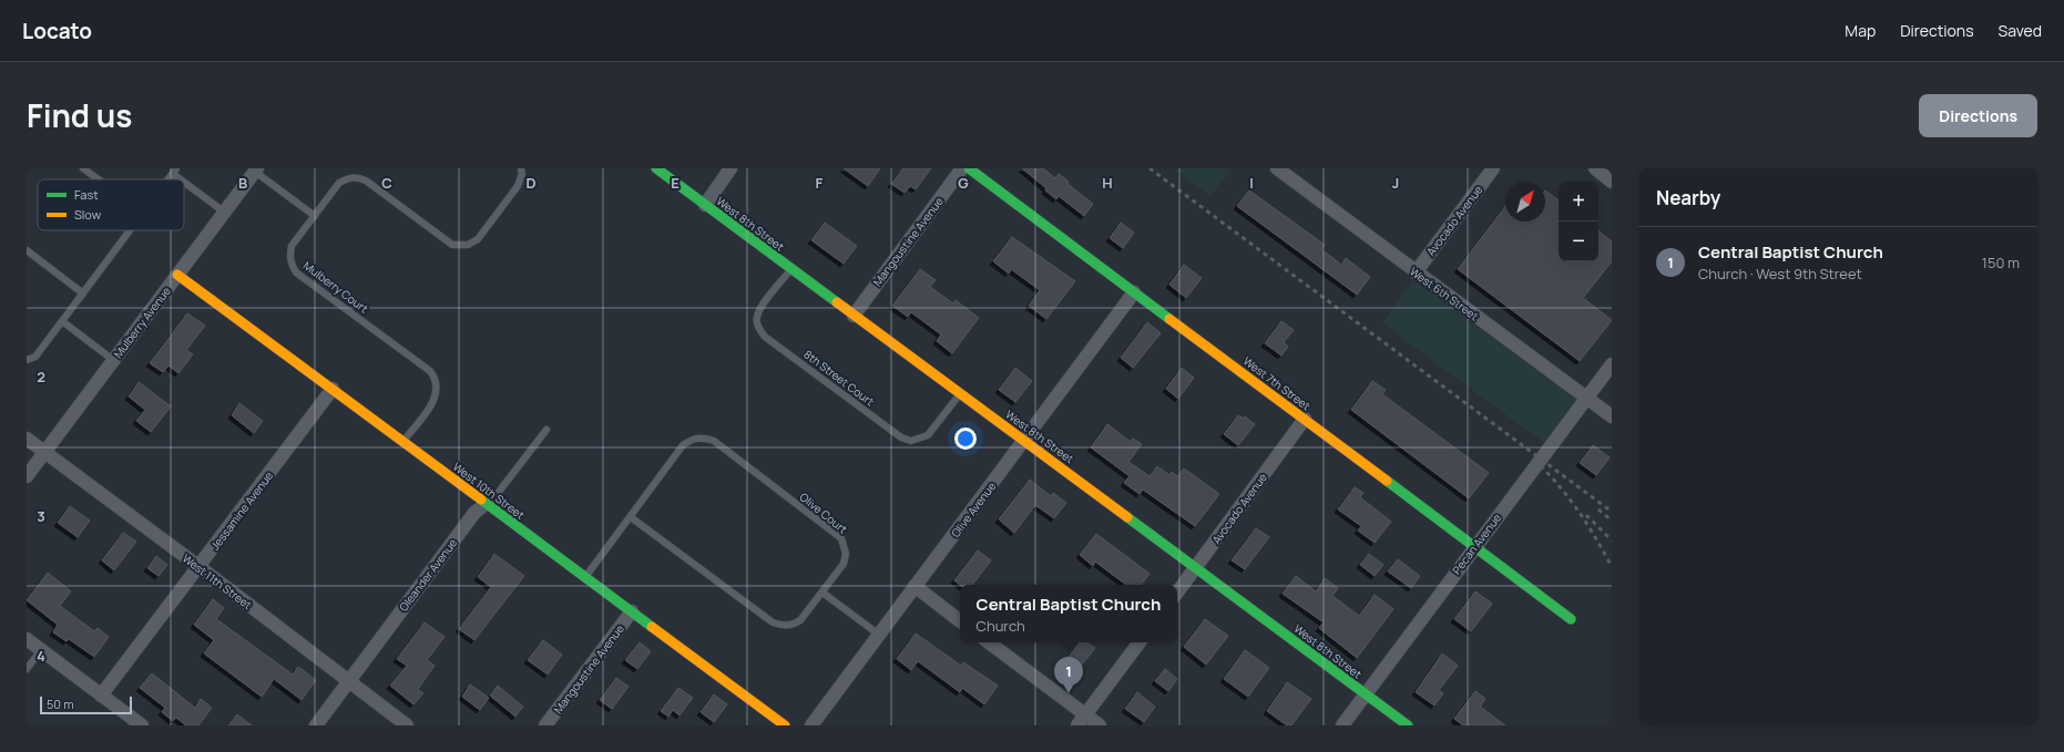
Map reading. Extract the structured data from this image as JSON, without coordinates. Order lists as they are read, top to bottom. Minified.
{"streets":{"street":["Avocado Avenue","West 8th Street","Mangoustine Avenue","West 6th Street","Mulberry Avenue","West 7th Street","West 10th Street","Olive Avenue","Jessamine Avenue","Pecan Avenue","Oleander Avenue","West 11th Street"],"lane":["Mulberry Court","8th Street Court","Olive Court"]},"crossings":[["Avocado Avenue","West 8th Street"],["Avocado Avenue","West 6th Street"],["Avocado Avenue","West 7th Street"],["West 8th Street","Mangoustine Avenue"],["West 8th Street","8th Street Court"],["West 8th Street","Olive Avenue"],["West 8th Street","Pecan Avenue"],["Mangoustine Avenue","West 10th Street"],["Mulberry Court","West 10th Street"],["West 6th Street","Pecan Avenue"],["Mulberry Avenue","West 10th Street"],["Mulberry Avenue","West 11th Street"],["West 7th Street","Olive Avenue"],["West 7th Street","Pecan Avenue"],["West 10th Street","Jessamine Avenue"],["West 10th Street","Olive Court"],["West 10th Street","Oleander Avenue"],["Jessamine Avenue","West 11th Street"],["Oleander Avenue","West 11th Street"]],"legend":["Fast","Slow"],"scale_bar":"50 m","north":"top right","page":{"header":"Locato","nav":["Map","Directions","Saved"],"title":"Find us","buttons":"Directions","heading":"Nearby","map_buttons":["+","−"],"list":[{"mark":"1","name":"Central Baptist Church","note":"Church · West 9th Street","value":"150 m"}],"popup":["Central Baptist Church","Church"],"pins":"1","scale":"50 m"},"grid":{"columns":["B","C","D","E","F","G","H","I","J"],"rows":["2","3","4"]}}
